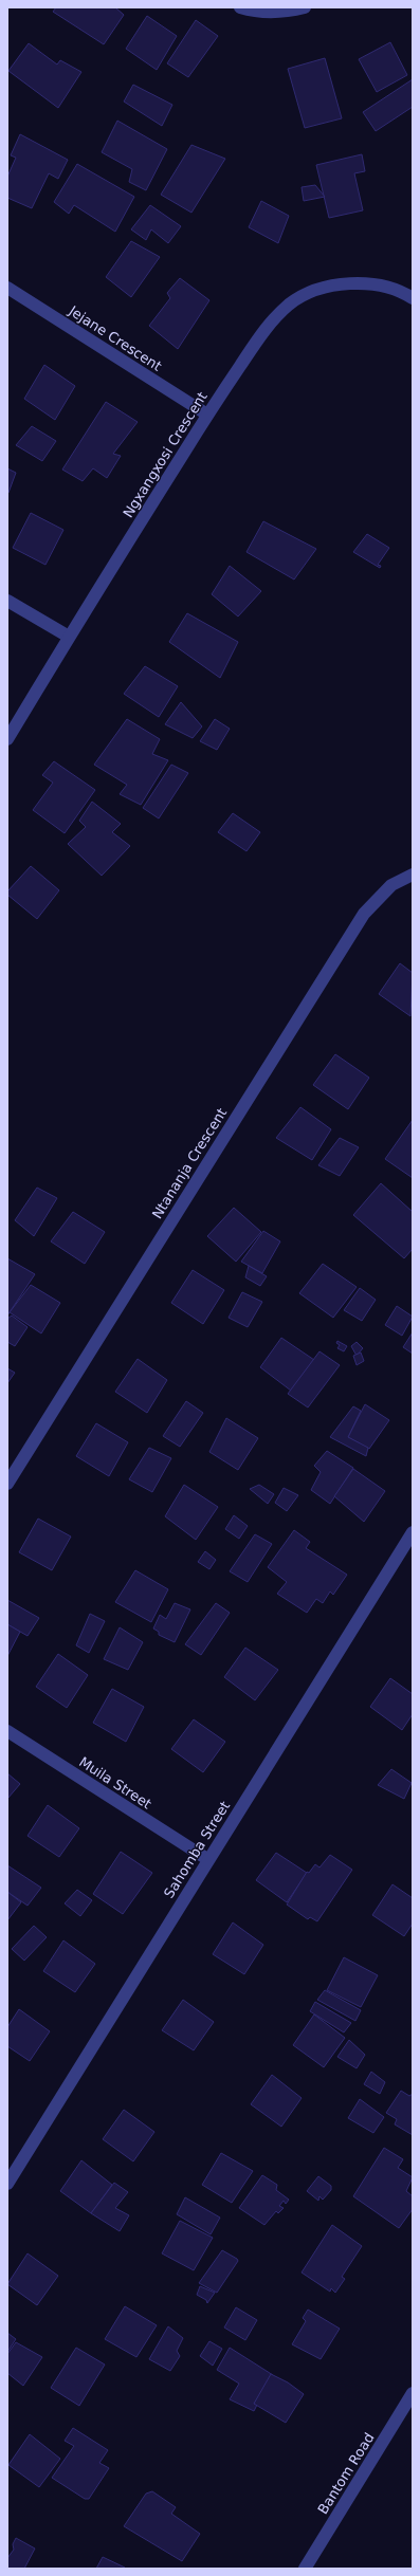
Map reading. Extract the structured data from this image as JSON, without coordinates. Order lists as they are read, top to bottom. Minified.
{"streets":{"street":["Jejane Crescent","Ngxangxosi Crescent","Ntananja Crescent","Muila Street","Sahomba Street","Bantom Road"]},"crossings":[["Jejane Crescent","Ngxangxosi Crescent"],["Muila Street","Sahomba Street"]]}
